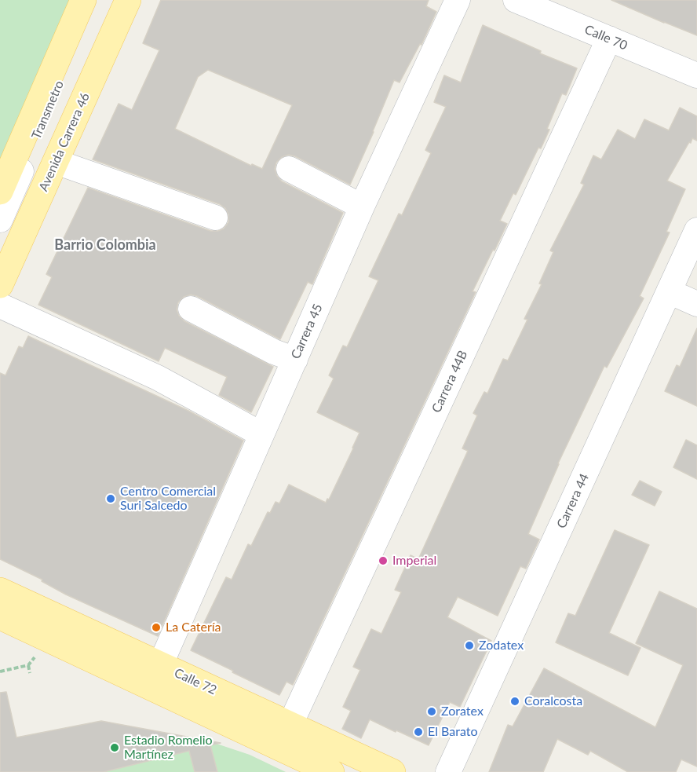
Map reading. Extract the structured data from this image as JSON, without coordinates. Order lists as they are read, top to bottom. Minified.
{"streets":{"main road":["Avenida Carrera 46","Calle 72"],"street":["Calle 70","Transmetro","Carrera 45","Carrera 44B","Carrera 44"]},"crossings":[["Calle 70","Carrera 44B"],["Carrera 45","Calle 72"],["Carrera 44B","Calle 72"]],"districts":["Barrio Colombia"],"places":["Centro Comercial Suri Salcedo","Imperial","La Catería","Zodatex","Coralcosta","Zoratex","El Barato","Estadio Romelio Martínez"]}
